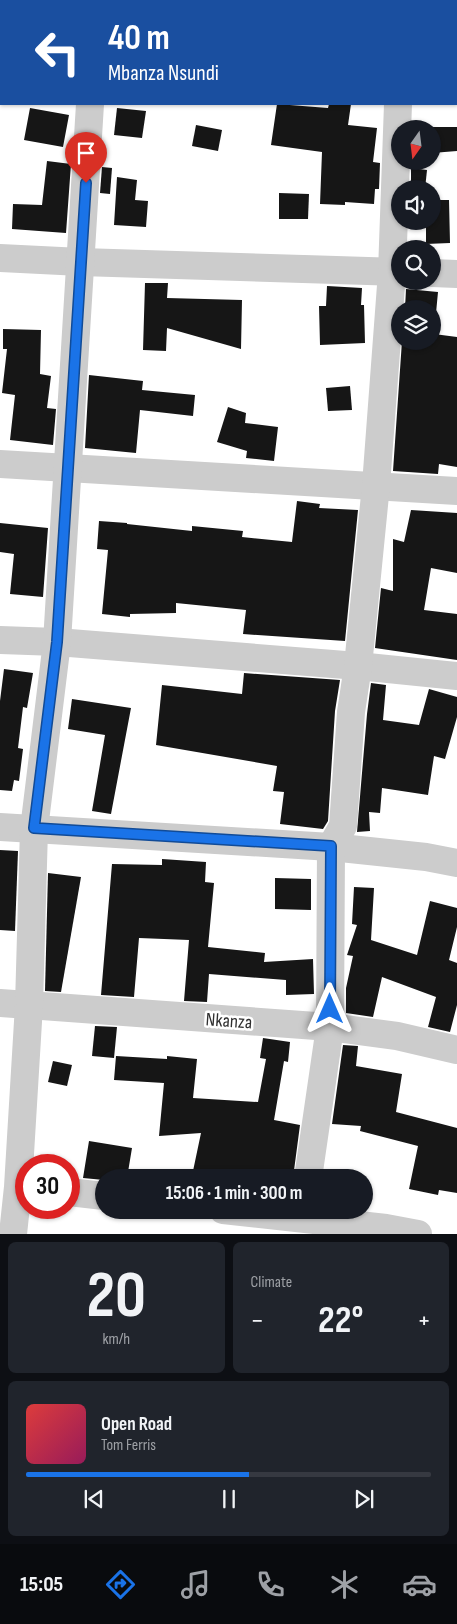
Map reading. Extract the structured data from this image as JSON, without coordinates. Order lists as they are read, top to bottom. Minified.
{"streets":{"street":["Nkanza"]},"north":"bottom","page":{"turn":["40 m","Mbanza Nsundi"],"limit":"30","trip":"15:06 · 1 min · 300 m","tile":[["20","km/h"],"Climate"],"heat":["−","22°","+"],"song":["Open Road","Tom Ferris"],"tabs":"15:05"}}
